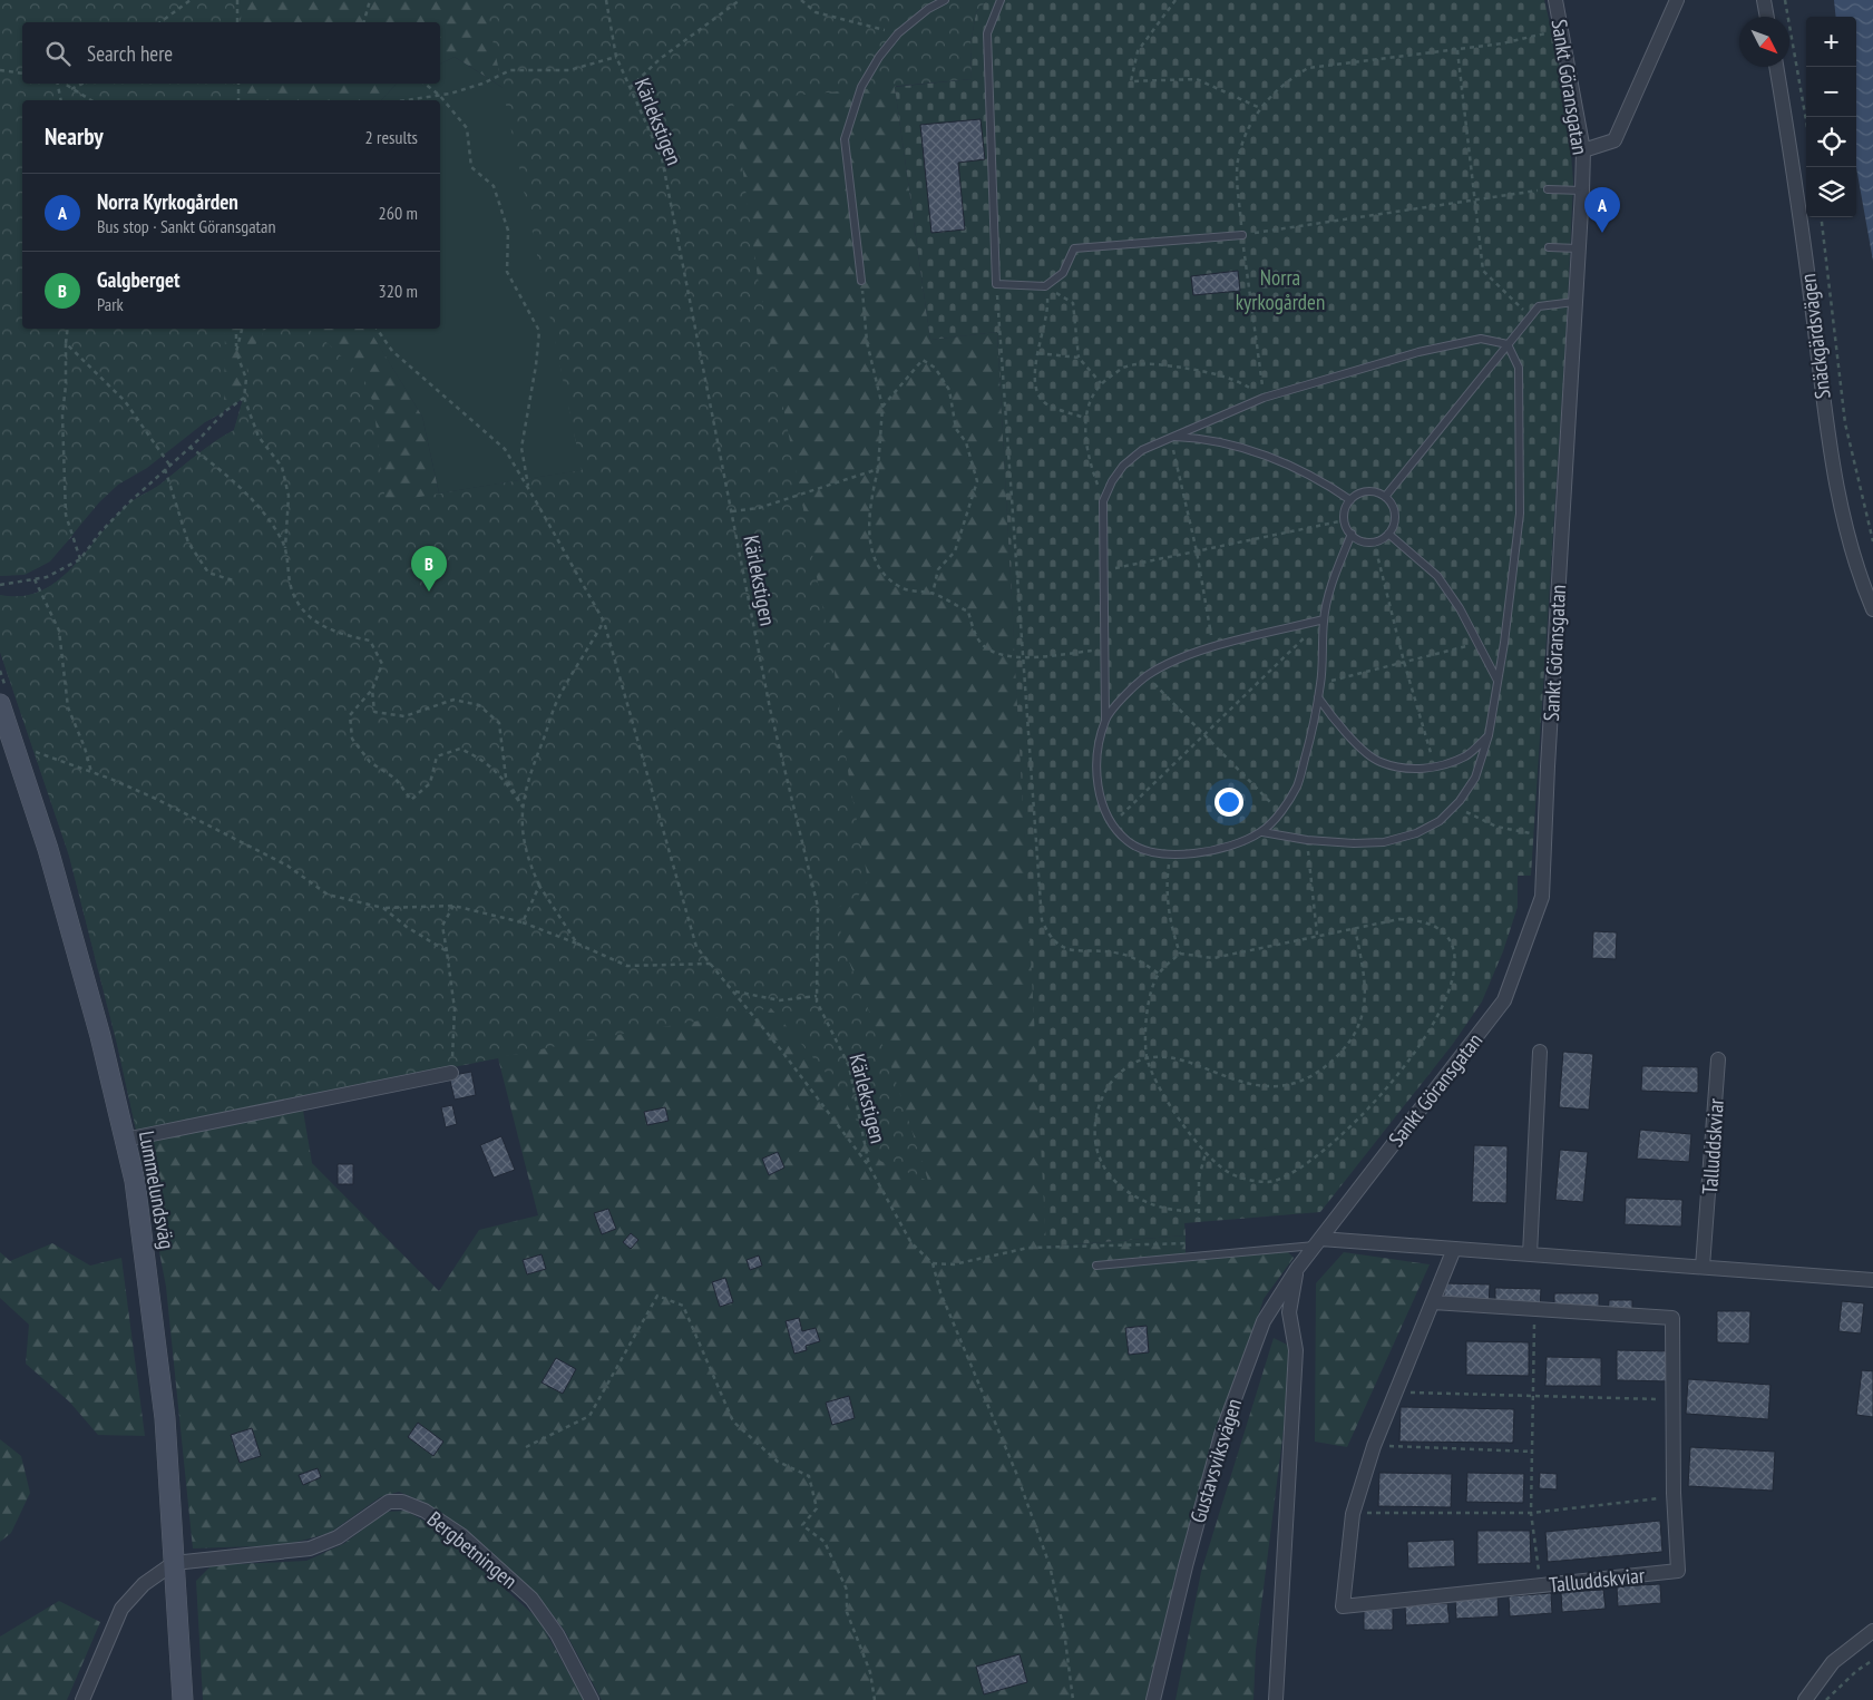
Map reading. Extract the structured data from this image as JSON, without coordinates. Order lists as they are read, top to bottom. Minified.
{"streets":{"main road":["Lummelundsväg"],"street":["Sankt Göransgatan","Snäckgärdsvägen","Talluddskviar","Gustavsviksvägen","Bergbetningen"],"path":["Kärlekstigen"]},"crossings":[["Sankt Göransgatan","Gustavsviksvägen"],["Lummelundsväg","Bergbetningen"]],"parks":["Norra kyrkogården"],"north":"bottom right","page":{"map_buttons":["+","−"],"search":"Search here","heading":["Nearby","2 results"],"list":[{"mark":"A","name":"Norra Kyrkogården","note":"Bus stop · Sankt Göransgatan","value":"260 m"},{"mark":"B","name":"Galgberget","note":"Park","value":"320 m"}],"pins":["A","B"]}}
